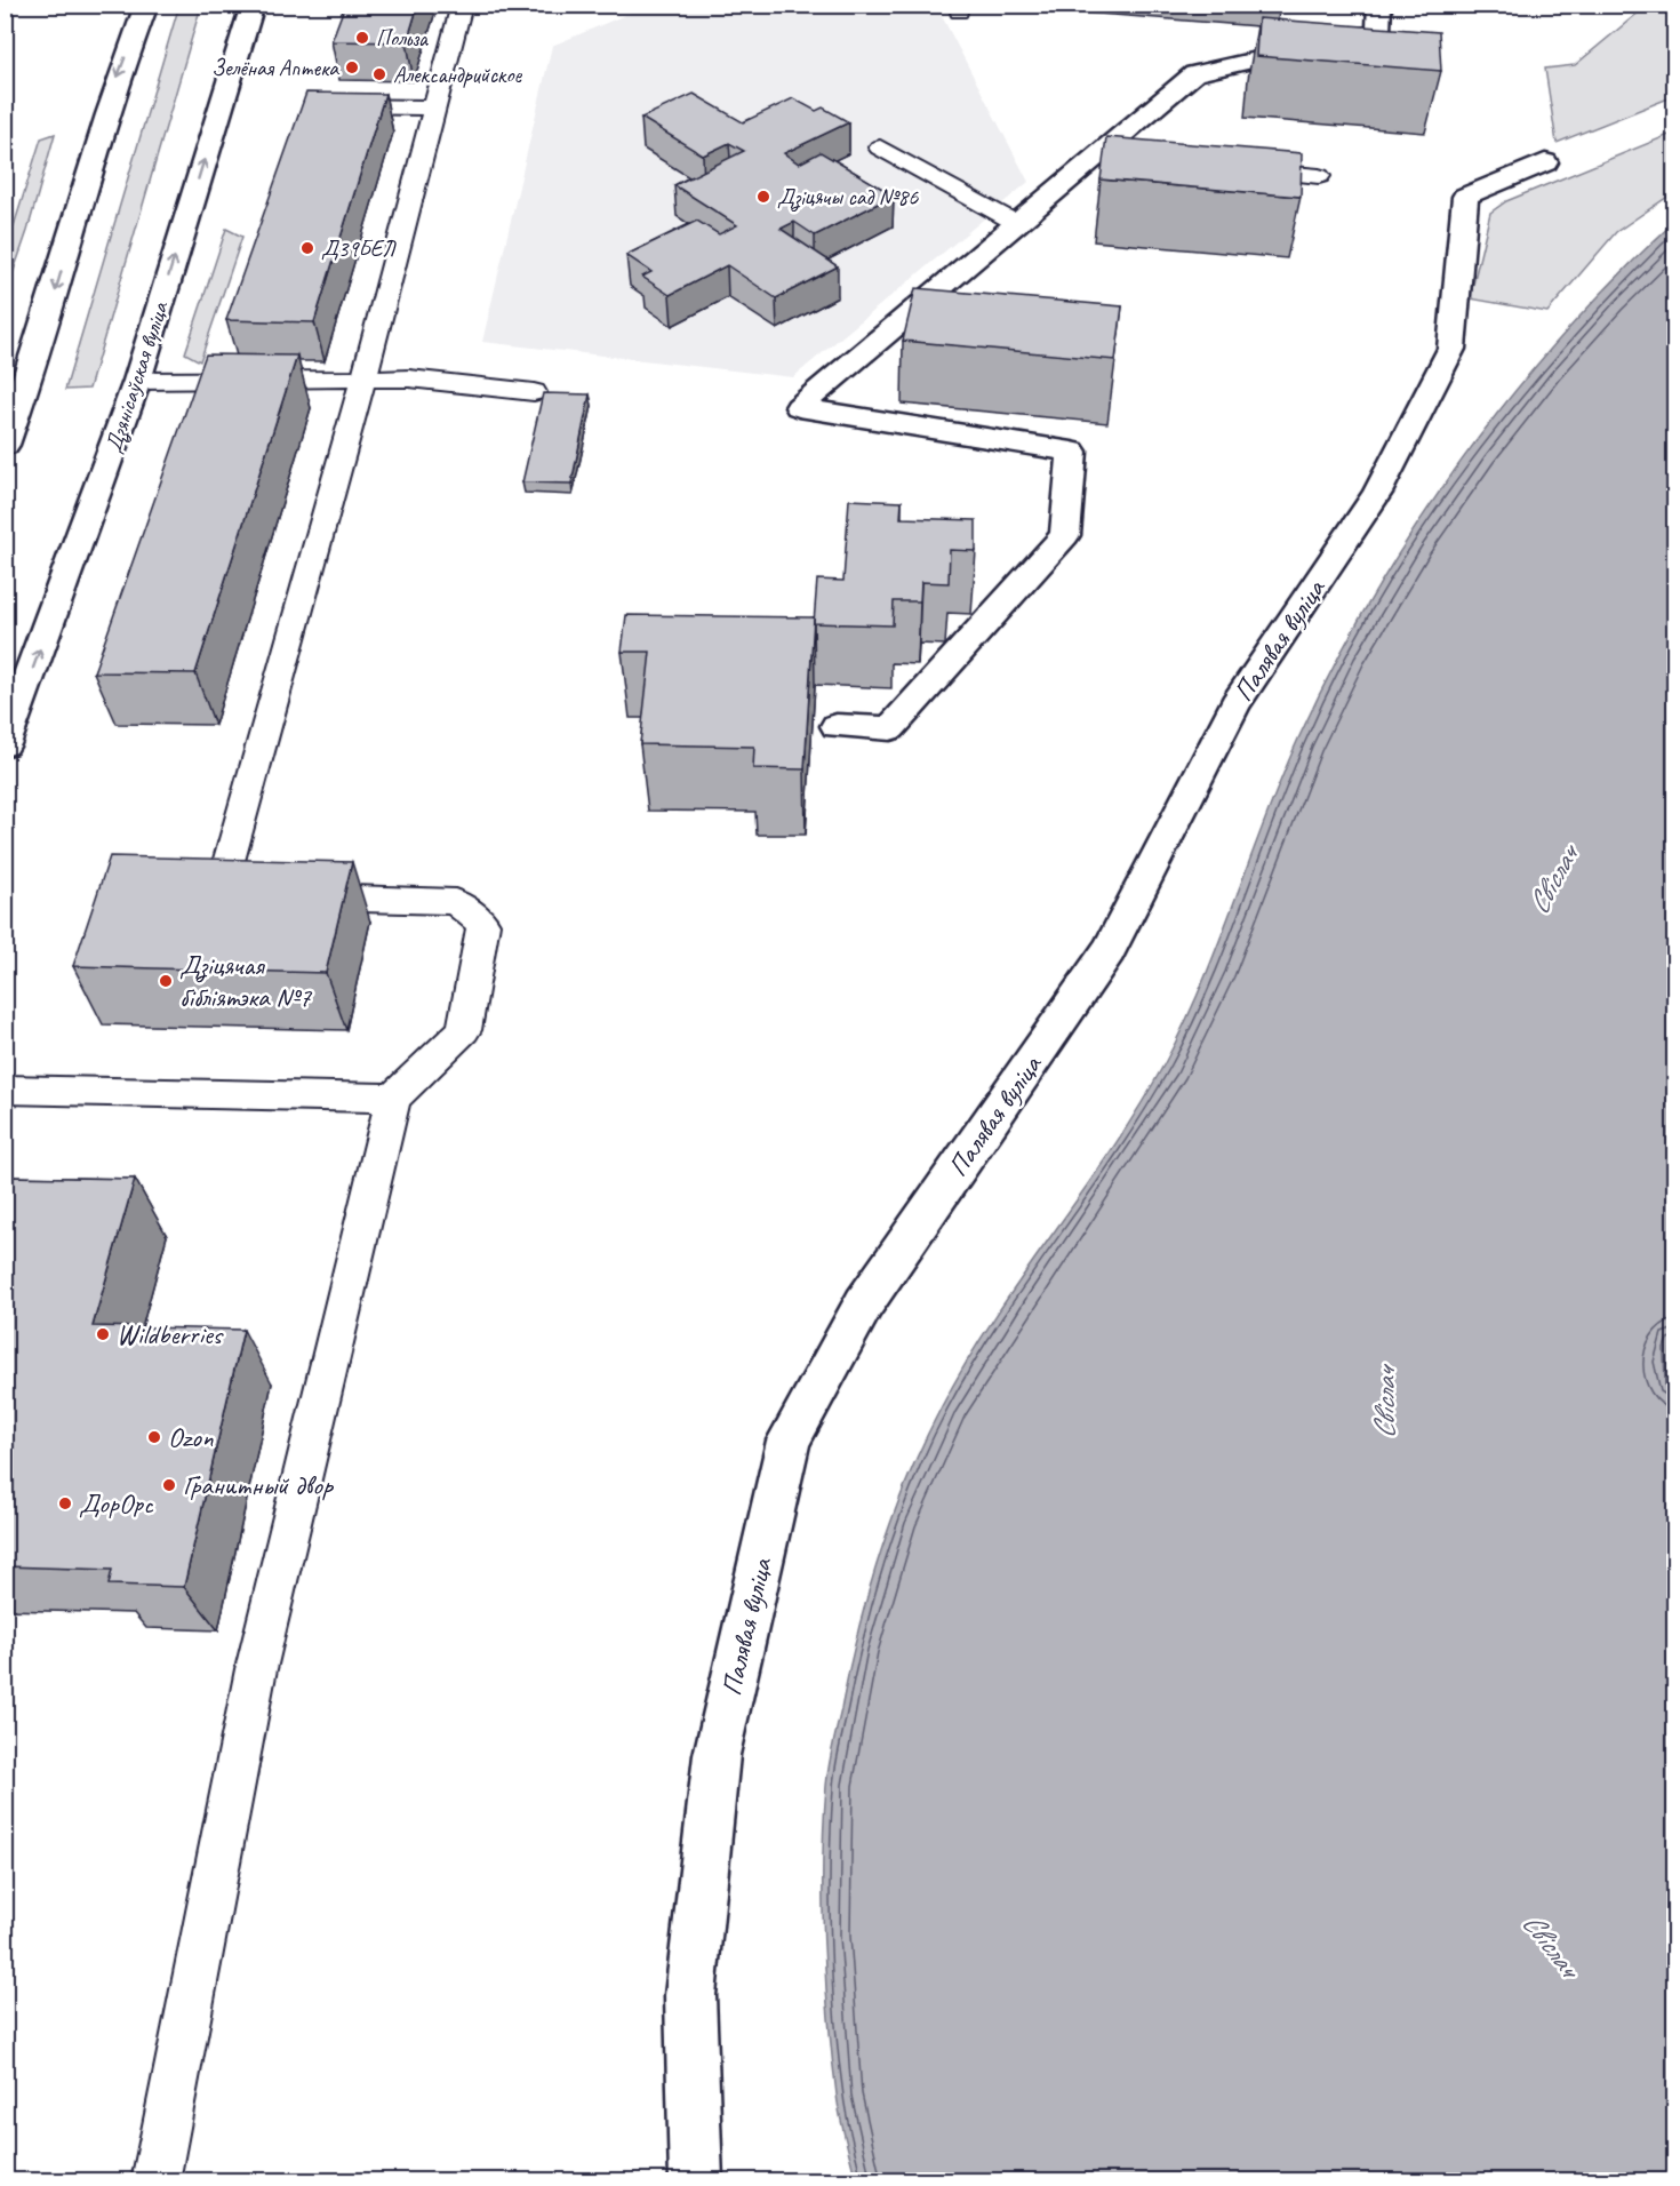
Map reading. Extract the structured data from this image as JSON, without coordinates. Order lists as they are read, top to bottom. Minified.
{"streets":{"street":["Дзянісаўская вуліца","Палявая вуліца"]},"water":["Свіслач"],"places":["Польза","Зелёная Аптека","Александрийское","Дзіцячы сад №86","Д39БЕЛ","Дзіцячая бібліятэка №7","Wildberries","Ozon","Гранитный двор","ДорОрс"]}
